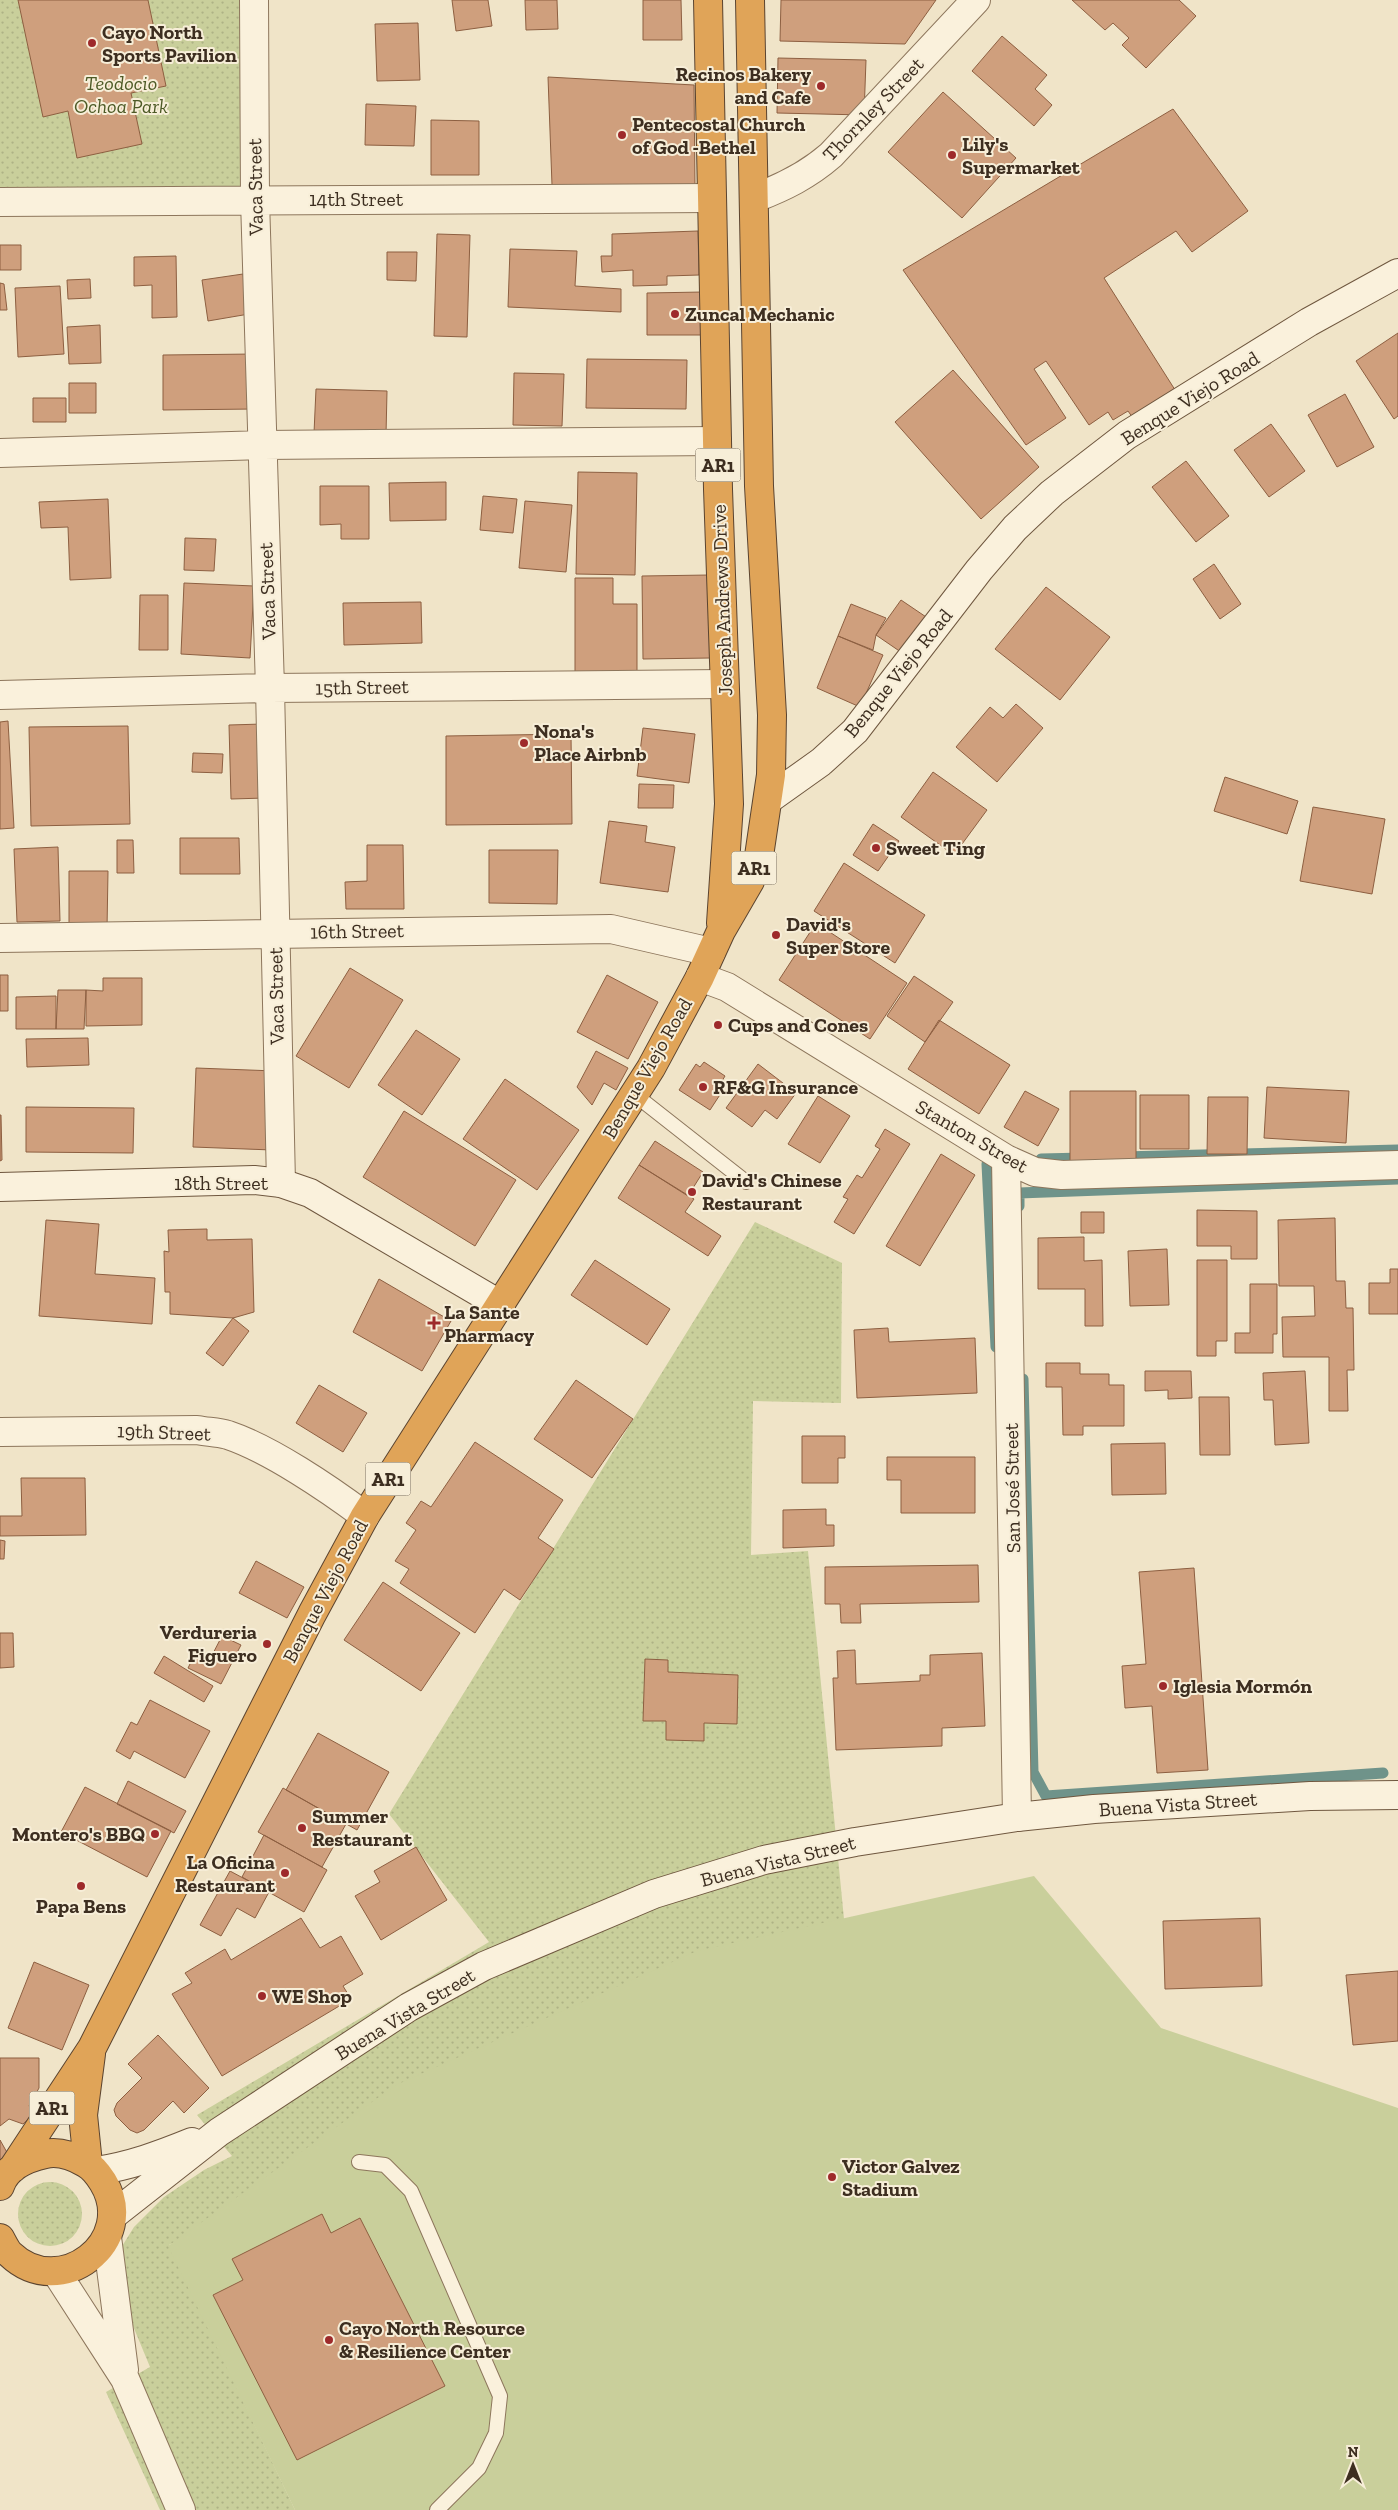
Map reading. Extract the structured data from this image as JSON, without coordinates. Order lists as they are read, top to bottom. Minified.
{"streets":{"highway":["Benque Viejo Road","AR1","Joseph Andrews Drive"],"street":["Thornley Street","Vaca Street","14th Street","15th Street","16th Street","Stanton Street","18th Street","19th Street","San José Street","Buena Vista Street"]},"crossings":[["Thornley Street","Joseph Andrews Drive"],["Vaca Street","14th Street"],["Vaca Street","15th Street"],["Vaca Street","16th Street"],["Vaca Street","18th Street"],["14th Street","Joseph Andrews Drive"],["Benque Viejo Road","Joseph Andrews Drive"],["Benque Viejo Road","16th Street"],["Benque Viejo Road","Stanton Street"],["Benque Viejo Road","18th Street"],["Benque Viejo Road","19th Street"],["Benque Viejo Road","Buena Vista Street"],["Joseph Andrews Drive","15th Street"],["Joseph Andrews Drive","16th Street"],["Stanton Street","San José Street"],["San José Street","Buena Vista Street"]],"parks":["Teodocio Ochoa Park"],"places":{"other":["Cayo North Sports Pavilion","Recinos Bakery and Cafe","Pentecostal Church of God -Bethel","Lily's Supermarket","Zuncal Mechanic","Nona's Place Airbnb","Sweet Ting","David's Super Store","Cups and Cones","RF&G Insurance","David's Chinese Restaurant","Verdureria Figuero","Iglesia Mormón","Summer Restaurant","Montero's BBQ","La Oficina Restaurant","Papa Bens","WE Shop","Victor Galvez Stadium","Cayo North Resource & Resilience Center"],"health":["La Sante Pharmacy"]},"north":"top"}
